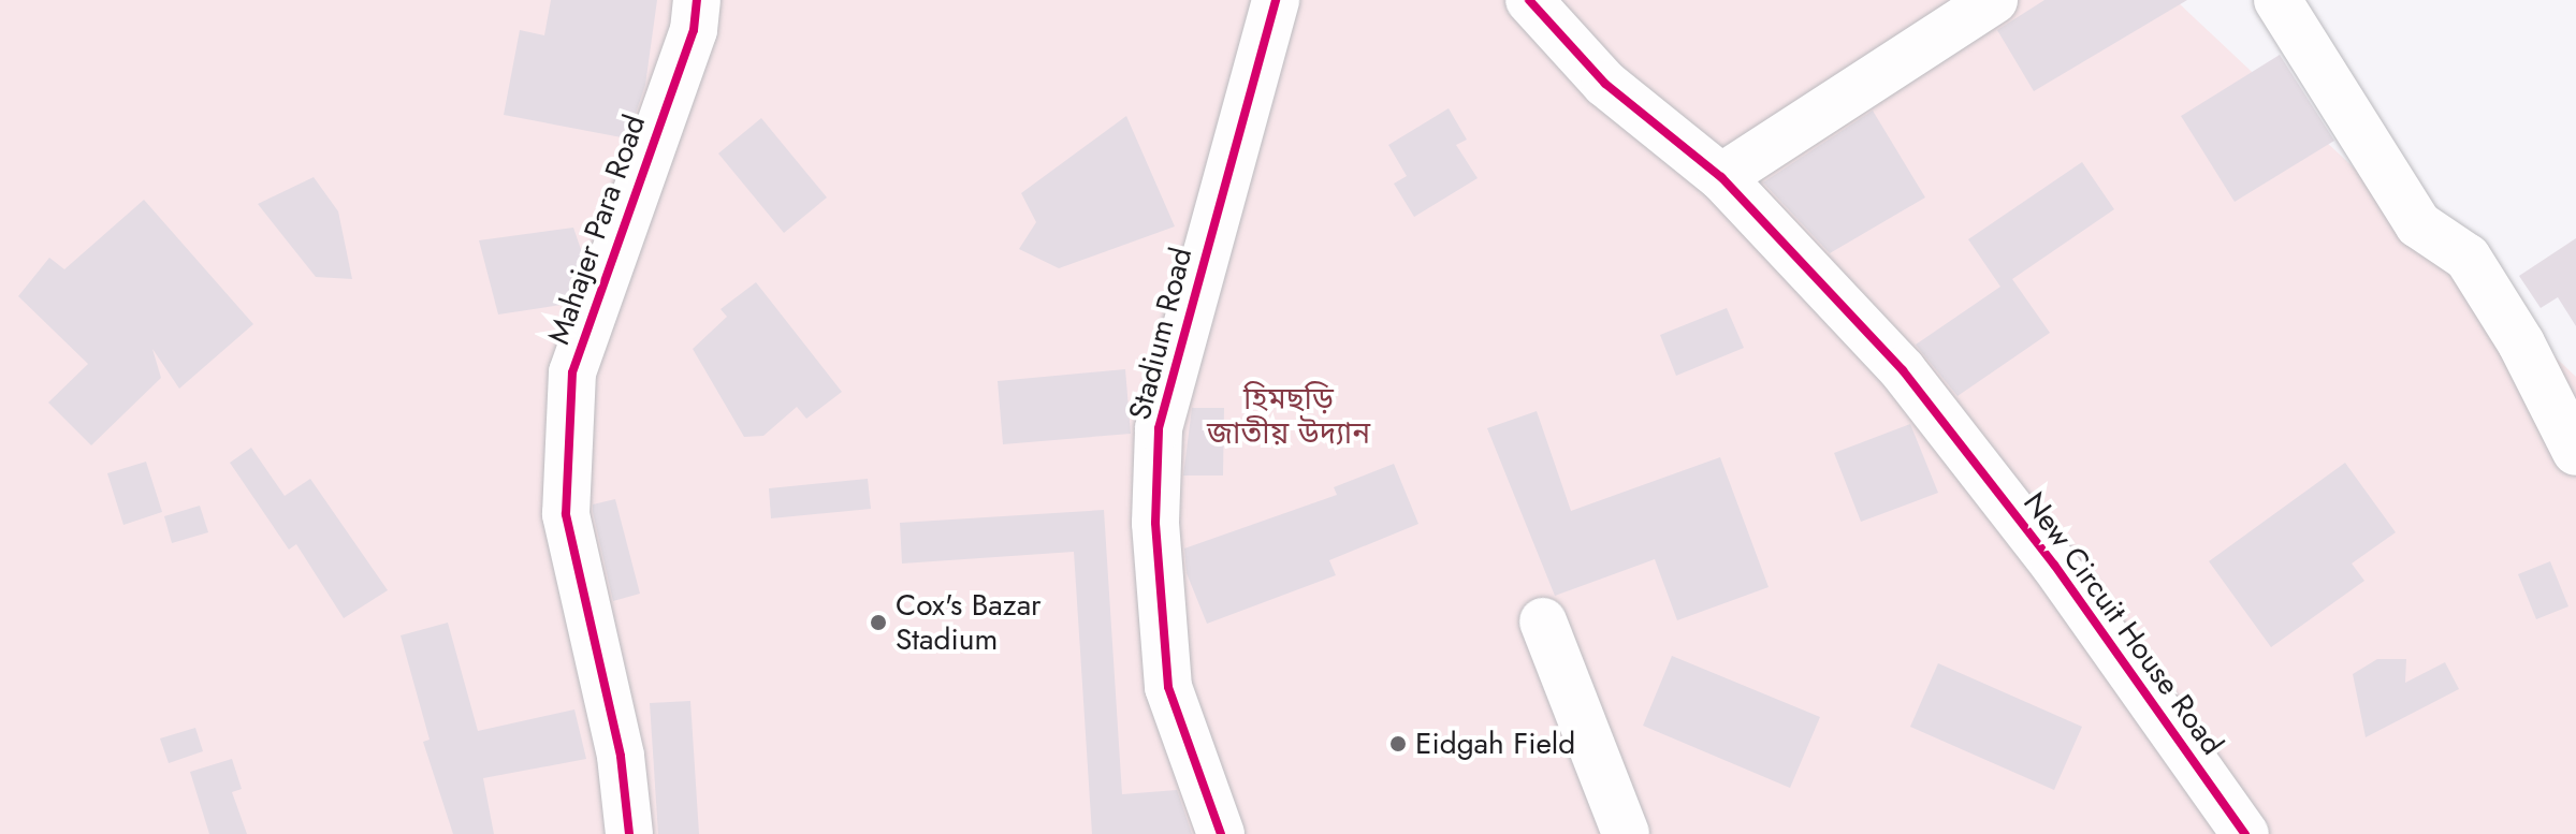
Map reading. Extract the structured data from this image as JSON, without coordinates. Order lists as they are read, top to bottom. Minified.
{"streets":{"street":["Mahajer Para Road","Stadium Road","New Circuit House Road"]},"parks":["হিমছড়ি জাতীয় উদ্যান"],"places":["Cox's Bazar Stadium","Eidgah Field"]}
